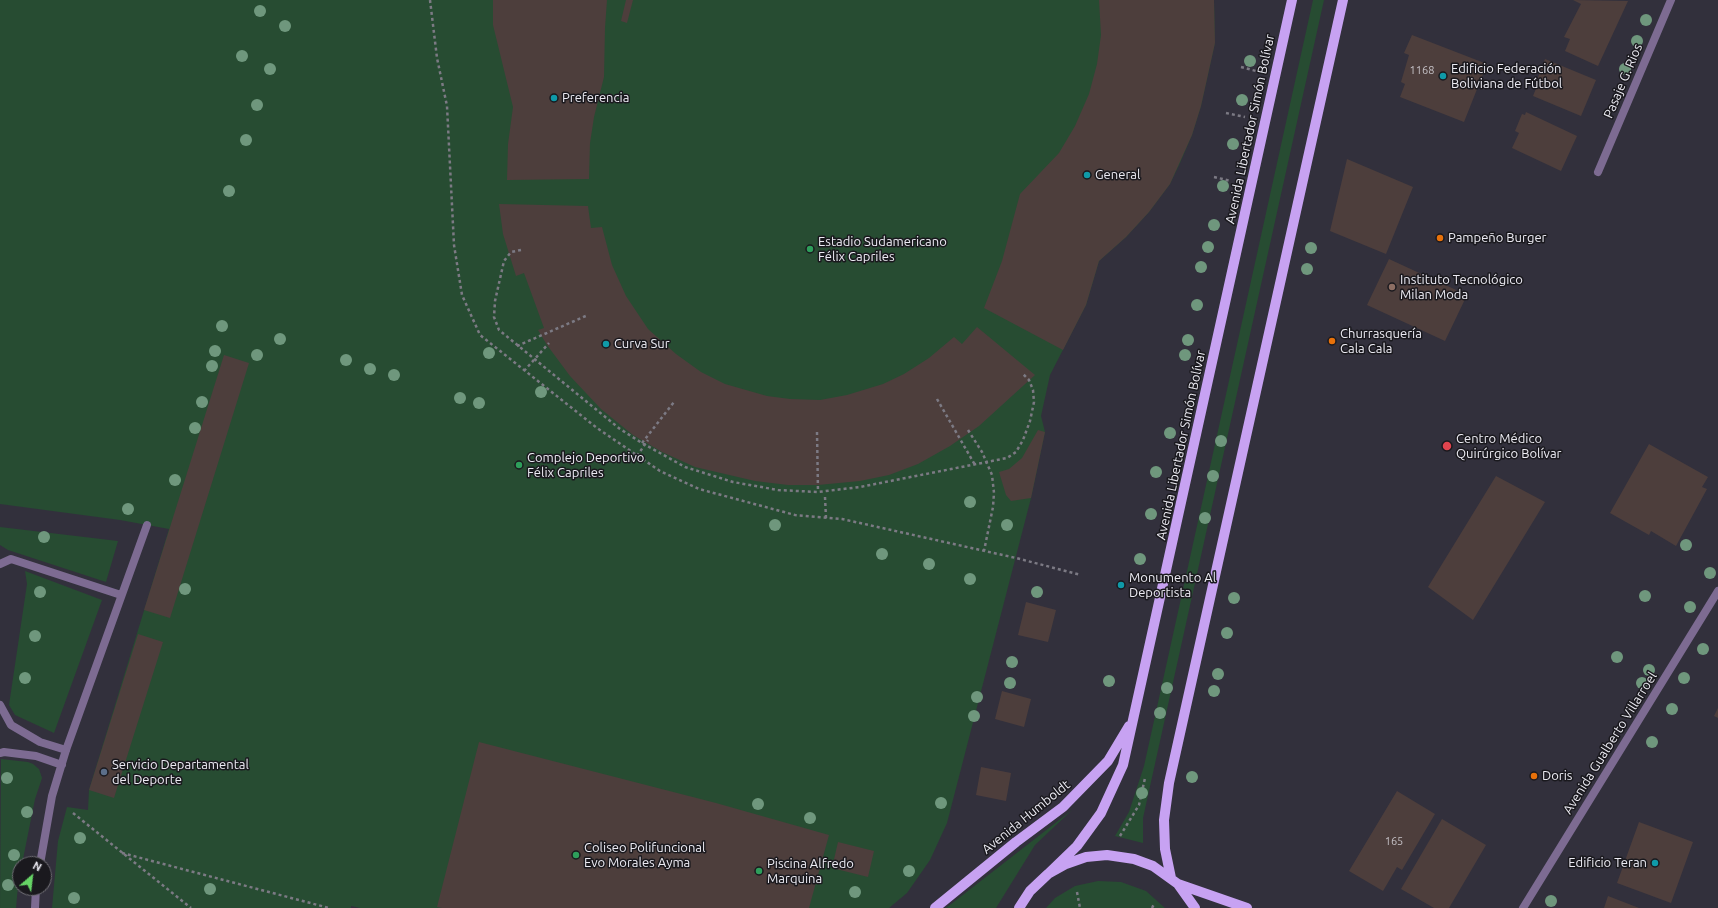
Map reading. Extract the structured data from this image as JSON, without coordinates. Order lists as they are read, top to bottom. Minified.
{"streets":{"main road":["Avenida Libertador Simón Bolívar","Avenida Humboldt"],"street":["Pasaje G. Rios","Avenida Gualberto Villarroel"]},"crossings":[["Avenida Libertador Simón Bolívar","Avenida Humboldt"]],"places":["Edificio Federación Boliviana de Fútbol","Preferencia","General","Pampeño Burger","Estadio Sudamericano Félix Capriles","Instituto Tecnológico Milan Moda","Churrasquería Cala Cala","Curva Sur","Centro Médico Quirúrgico Bolívar","Complejo Deportivo Félix Capriles","Monumento Al Deportista","Servicio Departamental del Deporte","Doris","Coliseo Polifuncional Evo Morales Ayma","Edificio Teran","Piscina Alfredo Marquina"],"house_numbers":["1168","165"],"north":"top right"}
